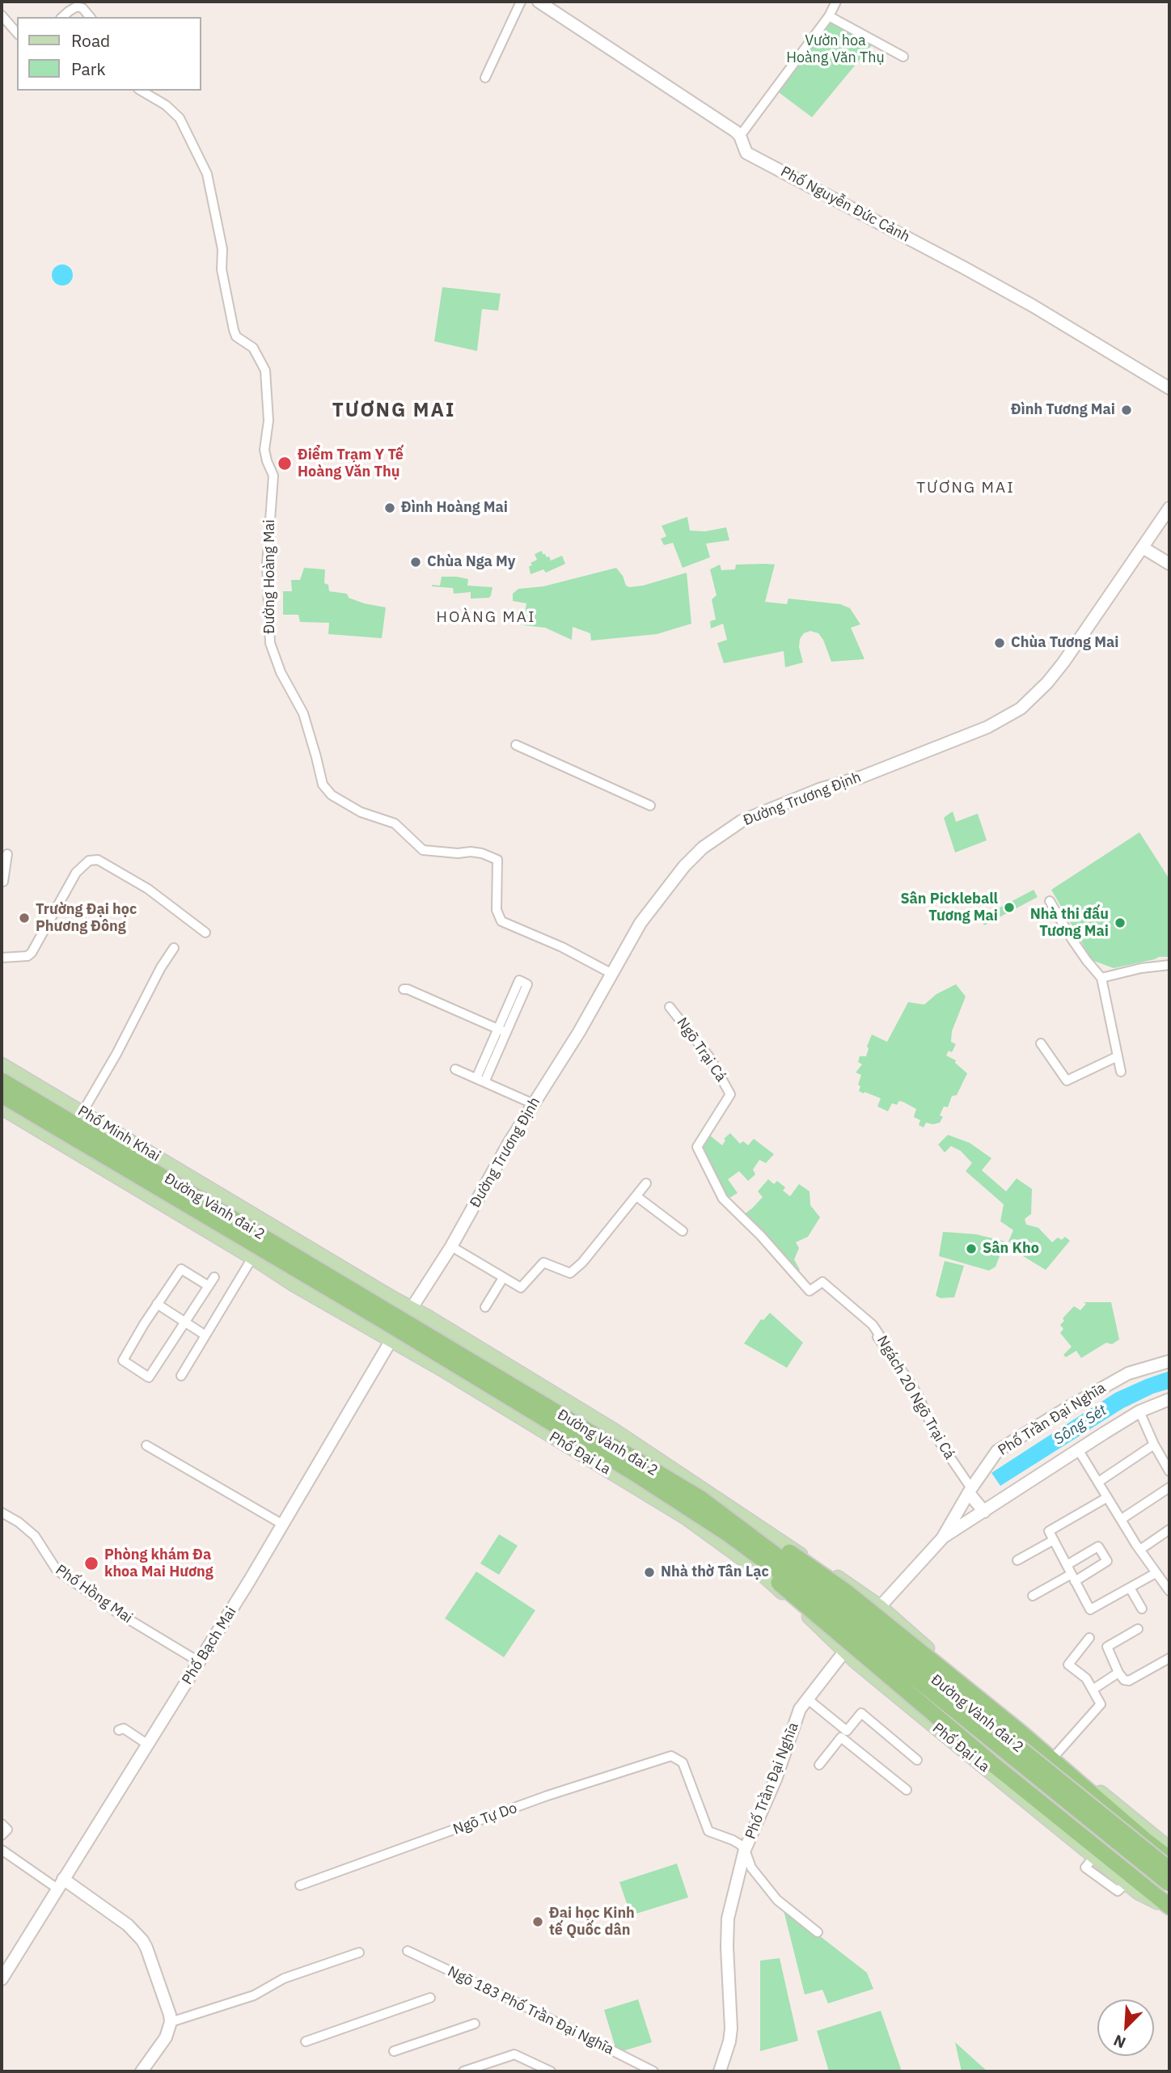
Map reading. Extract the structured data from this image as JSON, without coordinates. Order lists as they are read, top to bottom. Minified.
{"streets":{"highway":["Đường Vành đai 2"],"main road":["Phố Minh Khai","Phố Đại La"],"street":["Phố Nguyễn Đức Cảnh","Đường Hoàng Mai","Đường Trương Định","Ngõ Trại Cá","Ngách 20 Ngõ Trại Cá","Phố Trần Đại Nghĩa","Phố Hồng Mai","Phố Bạch Mai","Ngõ Tự Do","Ngõ 183 Phố Trần Đại Nghĩa"]},"crossings":[["Đường Hoàng Mai","Đường Trương Định"],["Đường Trương Định","Phố Minh Khai"],["Đường Trương Định","Phố Bạch Mai"],["Ngõ Trại Cá","Ngách 20 Ngõ Trại Cá"],["Phố Minh Khai","Phố Bạch Mai"],["Ngách 20 Ngõ Trại Cá","Phố Trần Đại Nghĩa"],["Phố Trần Đại Nghĩa","Phố Đại La"],["Phố Trần Đại Nghĩa","Ngõ Tự Do"],["Phố Đại La","Phố Bạch Mai"],["Phố Hồng Mai","Phố Bạch Mai"]],"districts":["TƯƠNG MAI","TƯƠNG MAI","HOÀNG MAI"],"water":["Sông Sét"],"parks":["Vườn hoa Hoàng Văn Thụ"],"places":["Đình Tương Mai","Điểm Trạm Y Tế Hoàng Văn Thụ","Đình Hoàng Mai","Chùa Nga My","Chùa Tương Mai","Sân Pickleball Tương Mai","Trường Đại học Phương Đông","Nhà thi đấu Tương Mai","Sân Kho","Phòng khám Đa khoa Mai Hương","Nhà thờ Tân Lạc","Đại học Kinh tế Quốc dân"],"legend":["Road","Park"],"north":"bottom left"}
